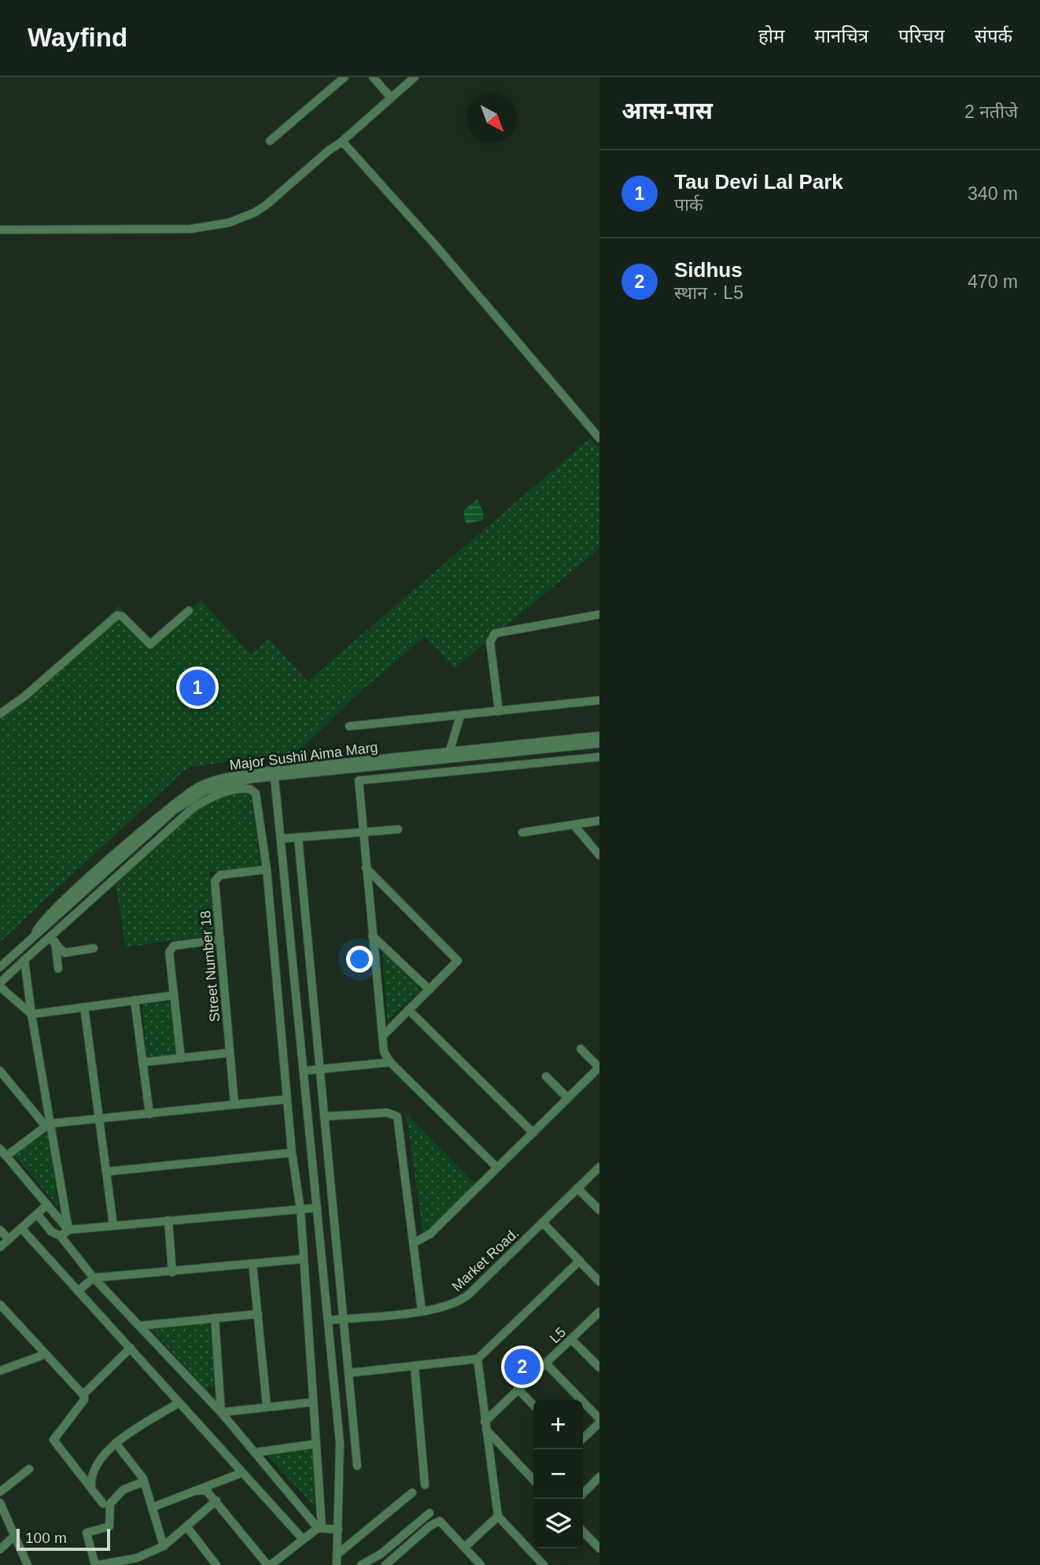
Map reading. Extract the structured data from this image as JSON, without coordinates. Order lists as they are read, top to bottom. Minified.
{"streets":{"street":["Major Sushil Aima Marg","Street Number 18","Market Road.","L5"]},"scale_bar":"100 m","north":"bottom right","page":{"header":"Wayfind","nav":["होम","मानचित्र","परिचय","संपर्क"],"heading":["आस-पास","2 नतीजे"],"list":[{"mark":"1","name":"Tau Devi Lal Park","note":"पार्क","value":"340 m"},{"mark":"2","name":"Sidhus","note":"स्थान · L5","value":"470 m"}],"pins":["1","2"],"map_buttons":["+","−"],"scale":"100 m"}}
